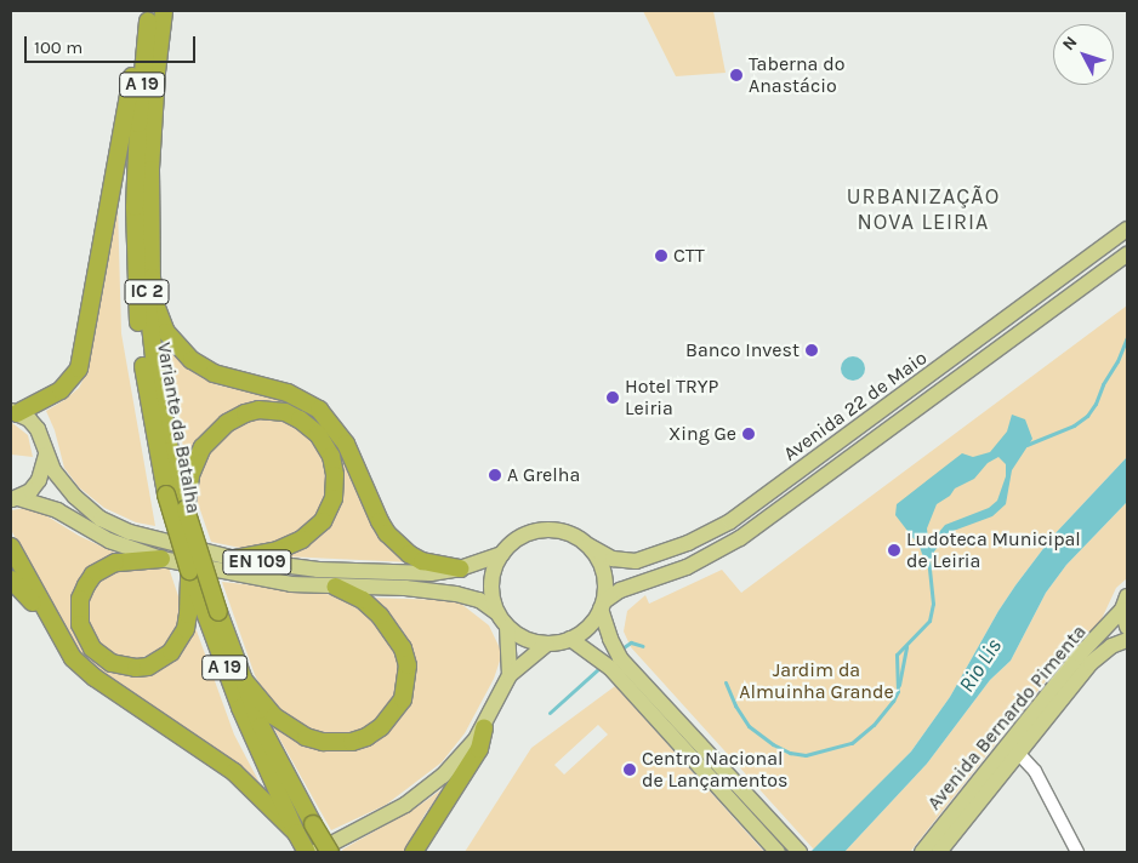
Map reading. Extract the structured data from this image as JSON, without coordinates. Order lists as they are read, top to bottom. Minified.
{"streets":{"highway":["A 19","IC 2","Variante da Batalha"],"main road":["Avenida 22 de Maio","EN 109","Avenida Bernardo Pimenta"]},"crossings":[["Avenida 22 de Maio","EN 109"]],"districts":["URBANIZAÇÃO NOVA LEIRIA"],"water":["Rio Lis"],"parks":["Jardim da Almuinha Grande"],"places":["Taberna do Anastácio","CTT","Banco Invest","Hotel TRYP Leiria","Xing Ge","A Grelha","Ludoteca Municipal de Leiria","Centro Nacional de Lançamentos"],"scale_bar":"100 m","north":"top left"}
